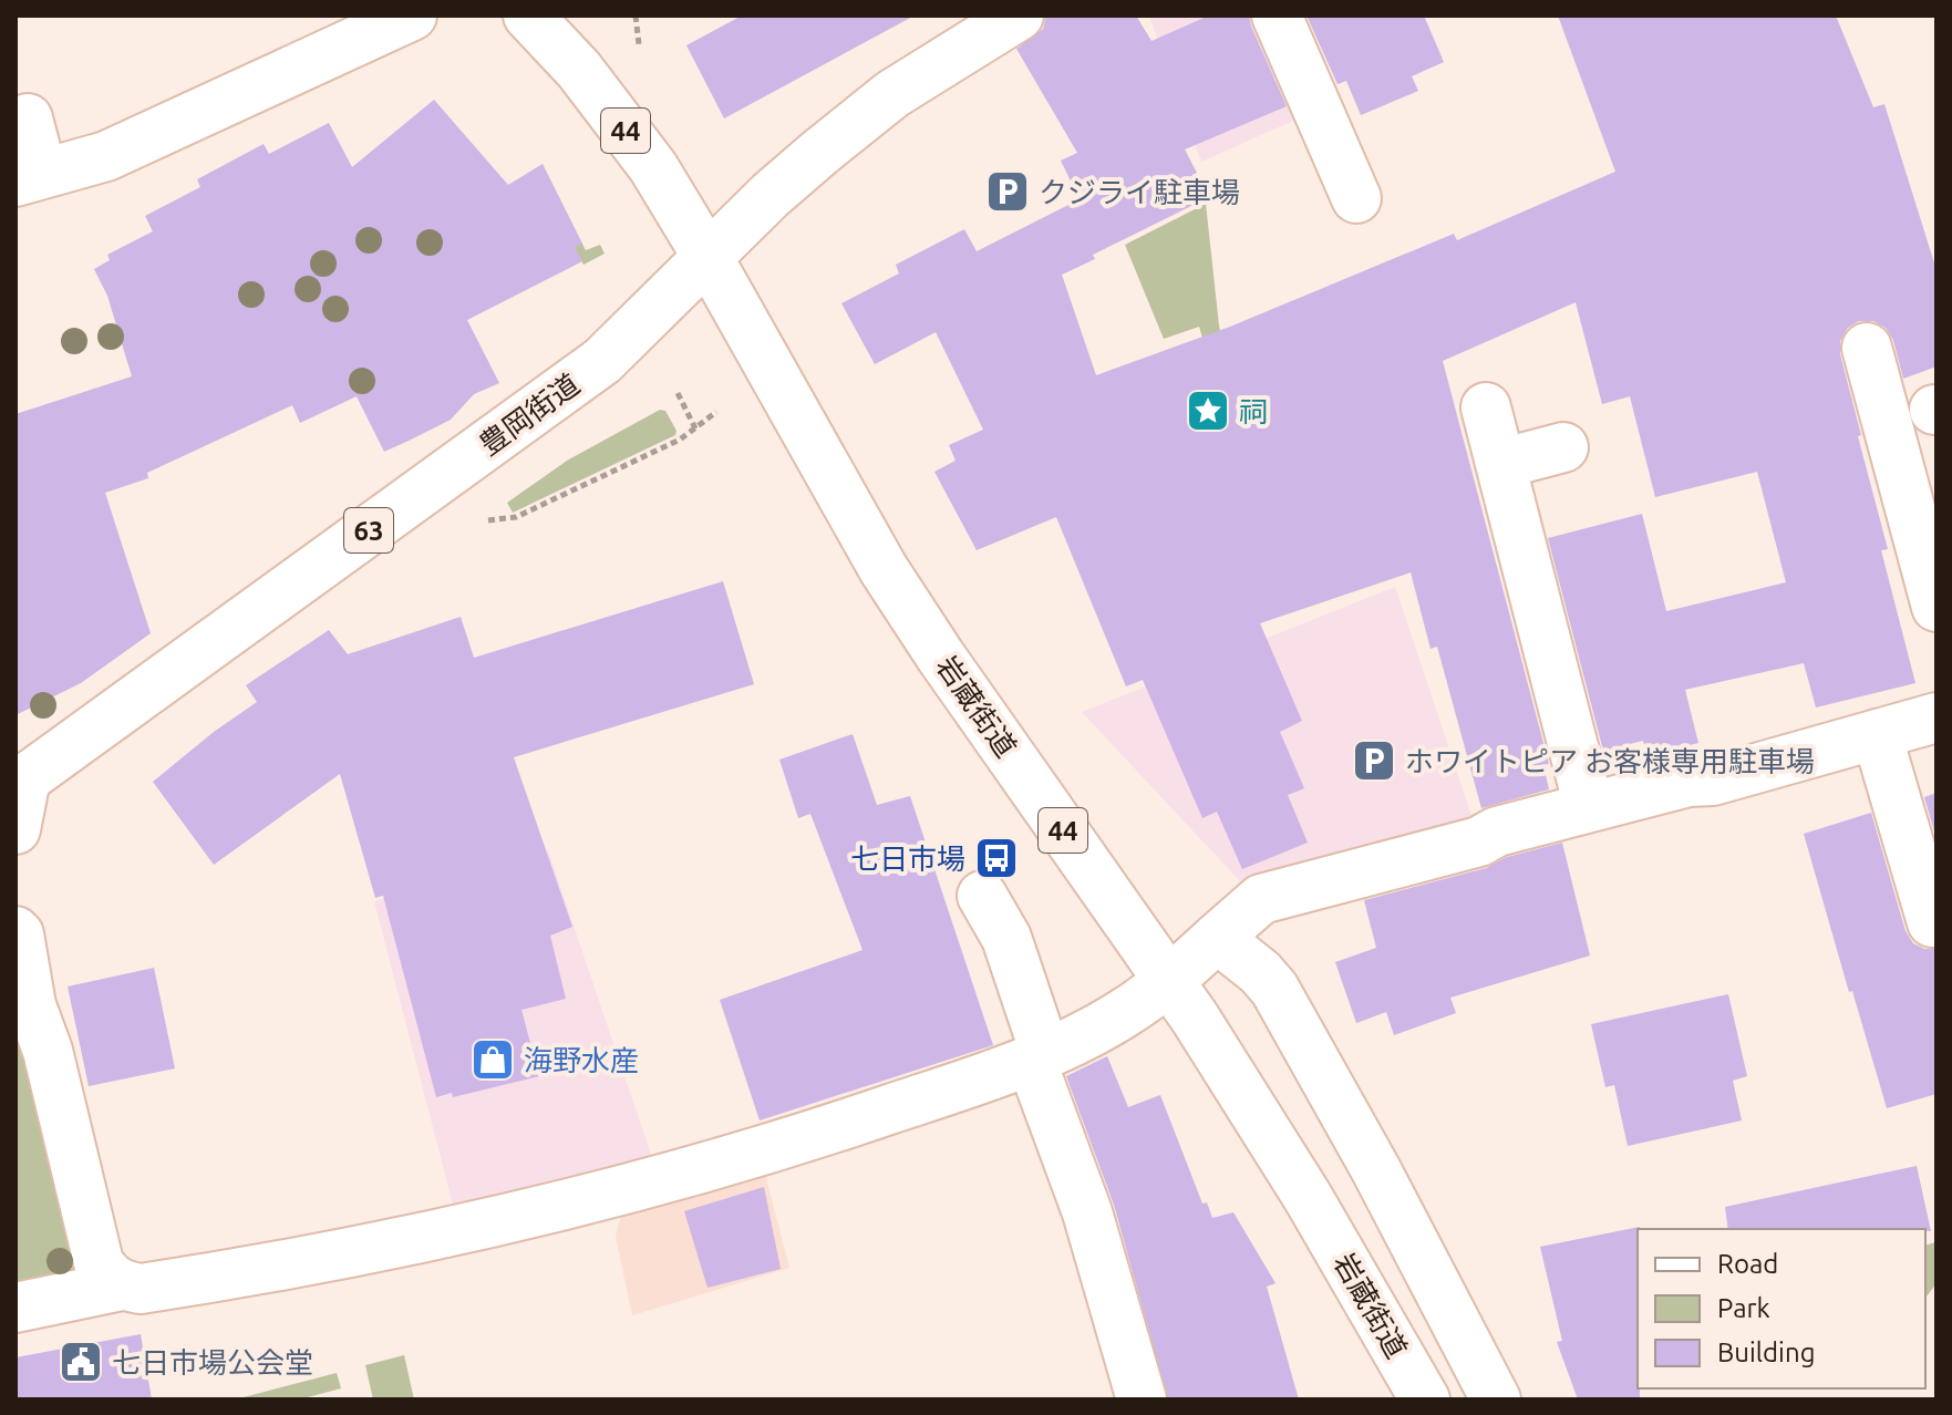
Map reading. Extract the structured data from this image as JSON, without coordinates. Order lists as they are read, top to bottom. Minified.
{"streets":{"main road":["44","豊岡街道","63","岩蔵街道"]},"crossings":[["豊岡街道","岩蔵街道"]],"places":{"parking":["クジライ駐車場","ホワイトピア お客様専用駐車場"],"place":["祠"],"bus stop":["七日市場"],"shop":["海野水産"],"public building":["七日市場公会堂"]},"legend":["Road","Park","Building"]}
